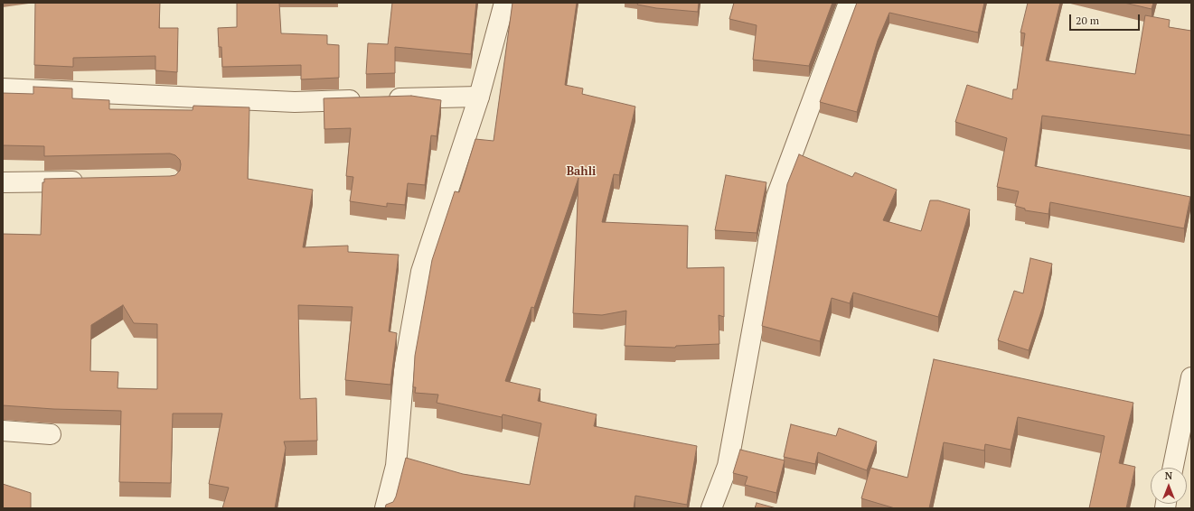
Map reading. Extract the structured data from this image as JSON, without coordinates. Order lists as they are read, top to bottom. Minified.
{"districts":["Bahli"],"scale_bar":"20 m","north":"top"}
